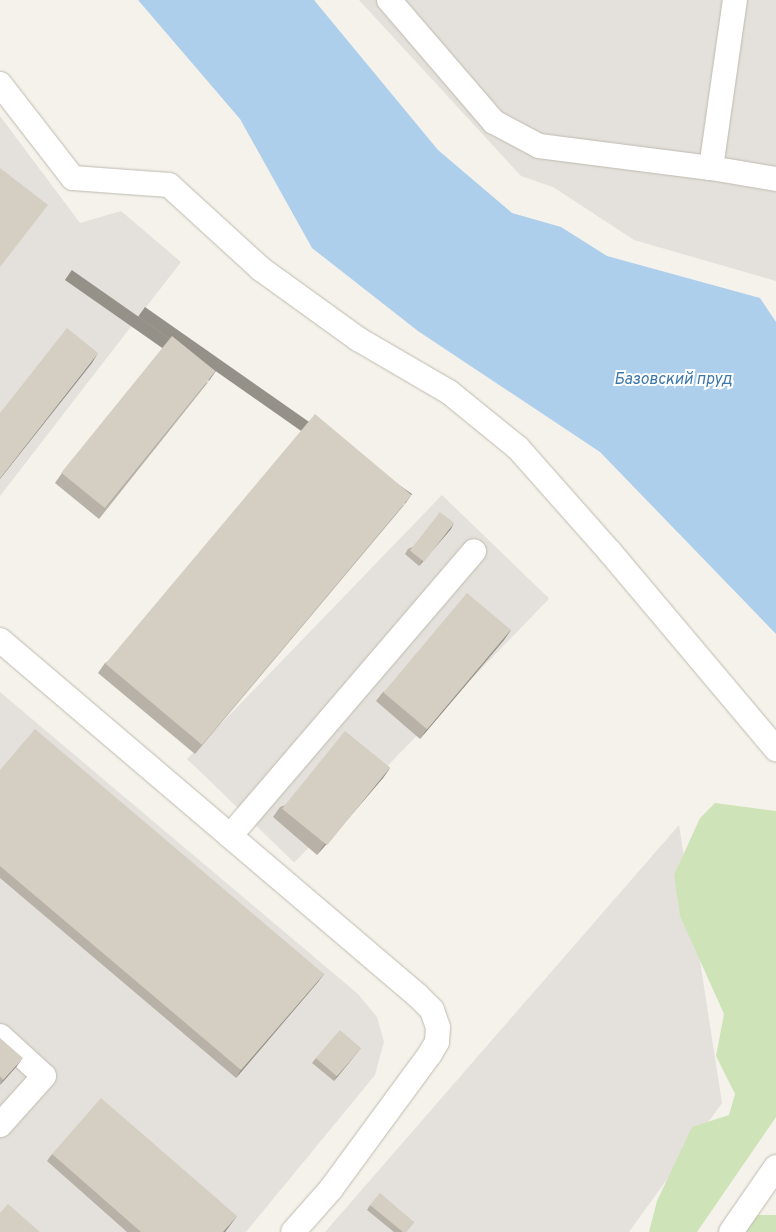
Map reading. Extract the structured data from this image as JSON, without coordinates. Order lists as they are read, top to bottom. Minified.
{"water":["Базовский пруд"]}
